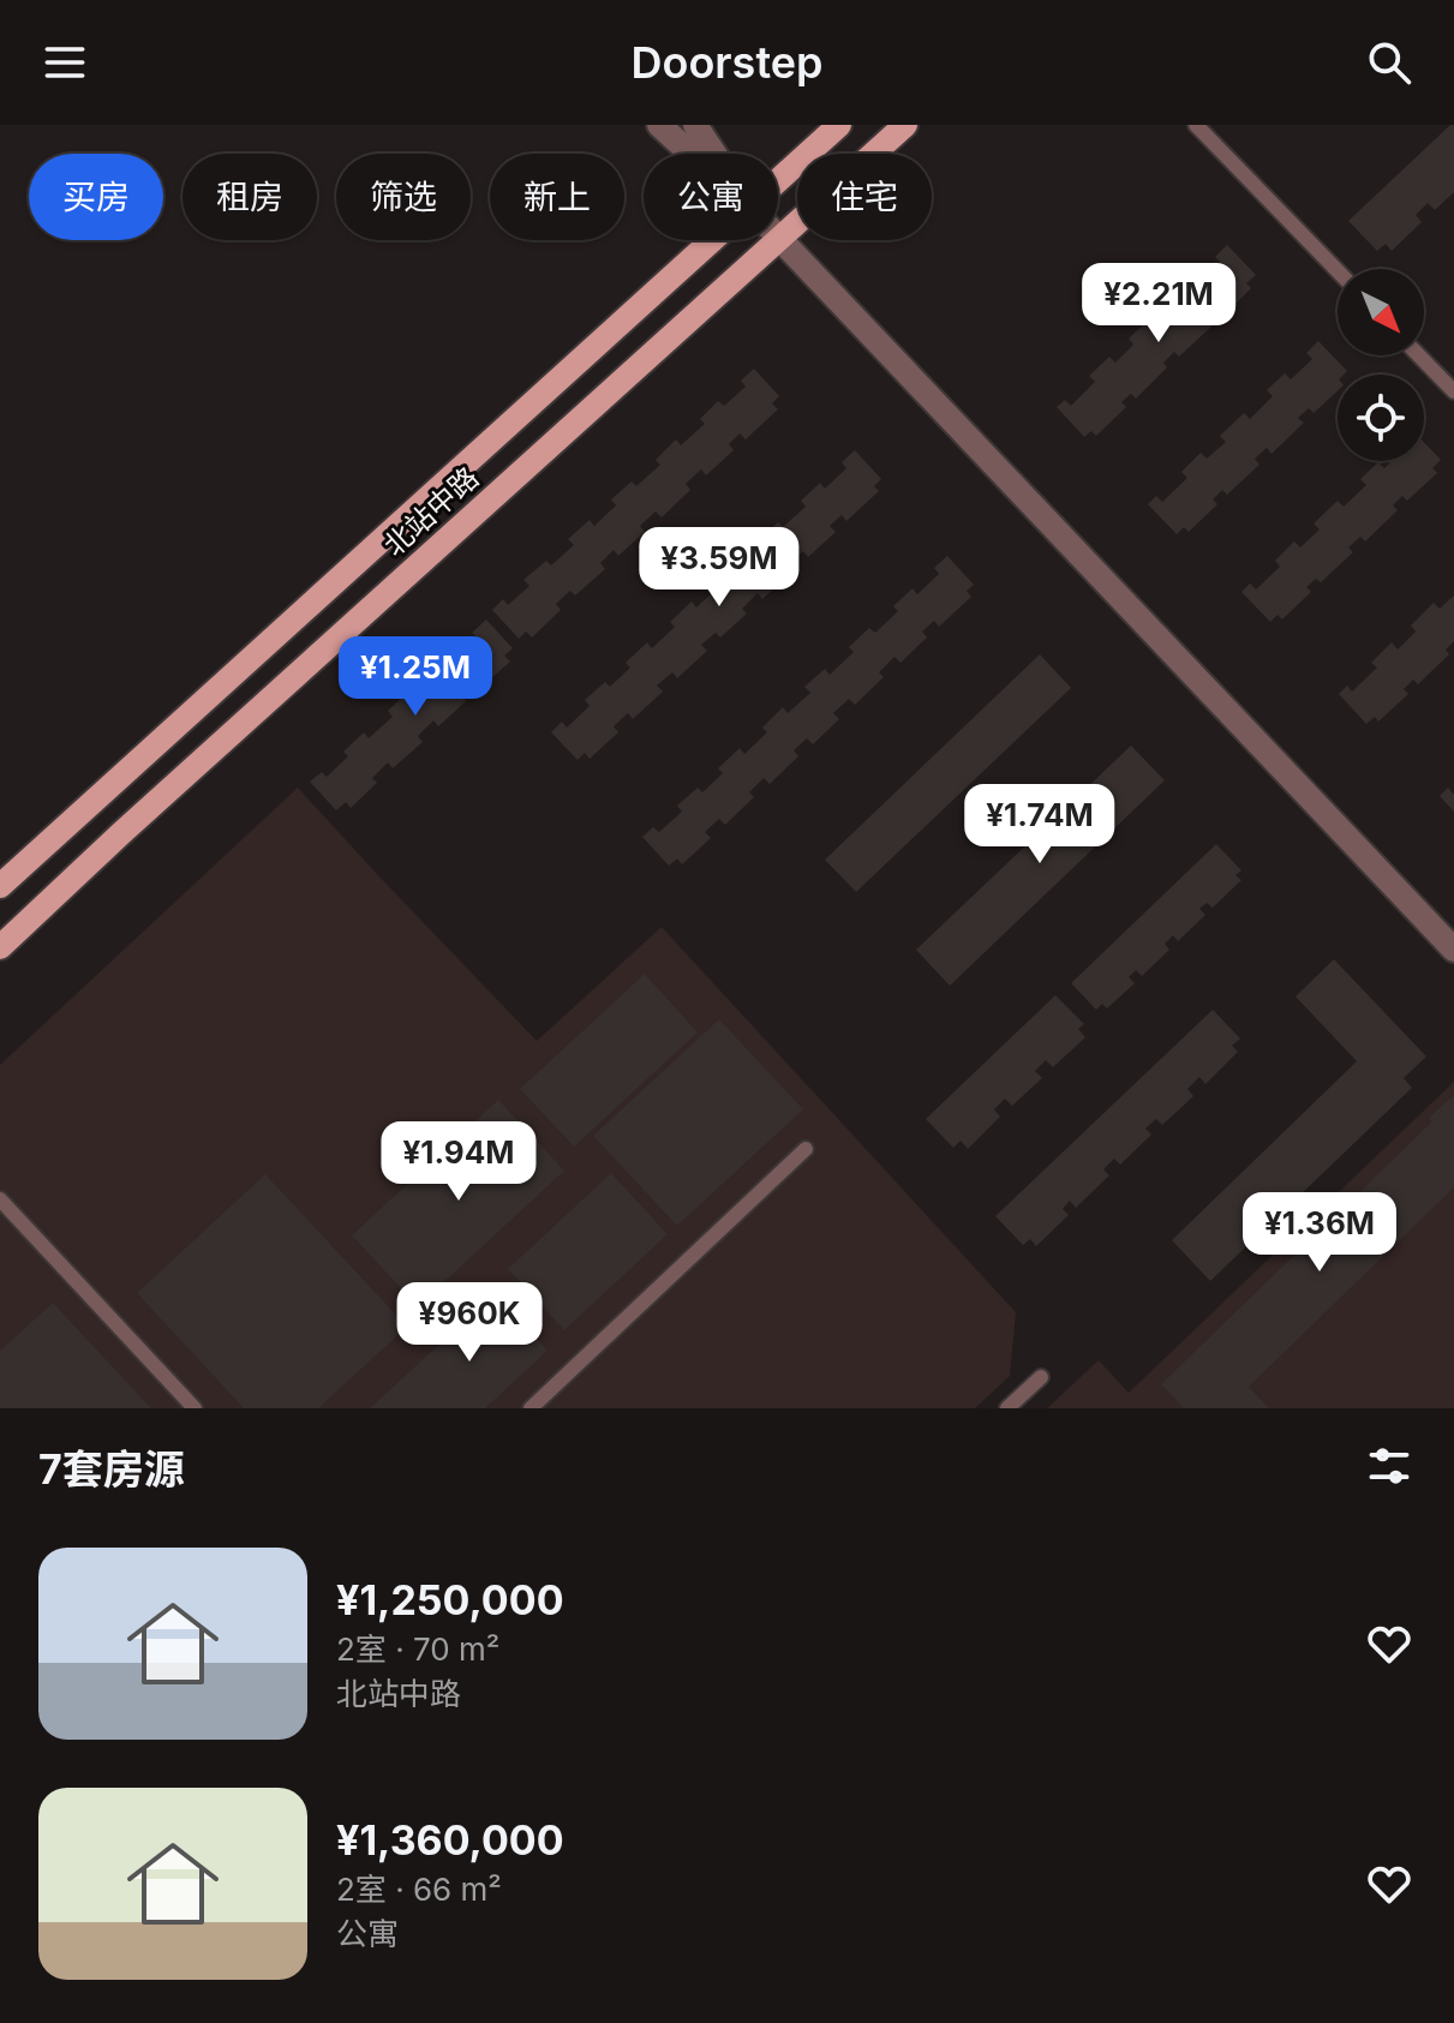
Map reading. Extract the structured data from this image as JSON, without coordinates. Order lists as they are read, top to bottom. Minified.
{"streets":{"main road":["北站中路"]},"north":"bottom right","page":{"header":"Doorstep","chip":["买房","租房","筛选","新上","公寓","住宅"],"price":["¥2.21M","¥3.59M","¥1.25M","¥1.74M","¥1.94M","¥1.36M","¥960K"],"heading":"7套房源","list":[{"name":"¥1,250,000","note":"2室 · 70 m² · 北站中路"},{"name":"¥1,360,000","note":"2室 · 66 m² · 公寓"}]}}
